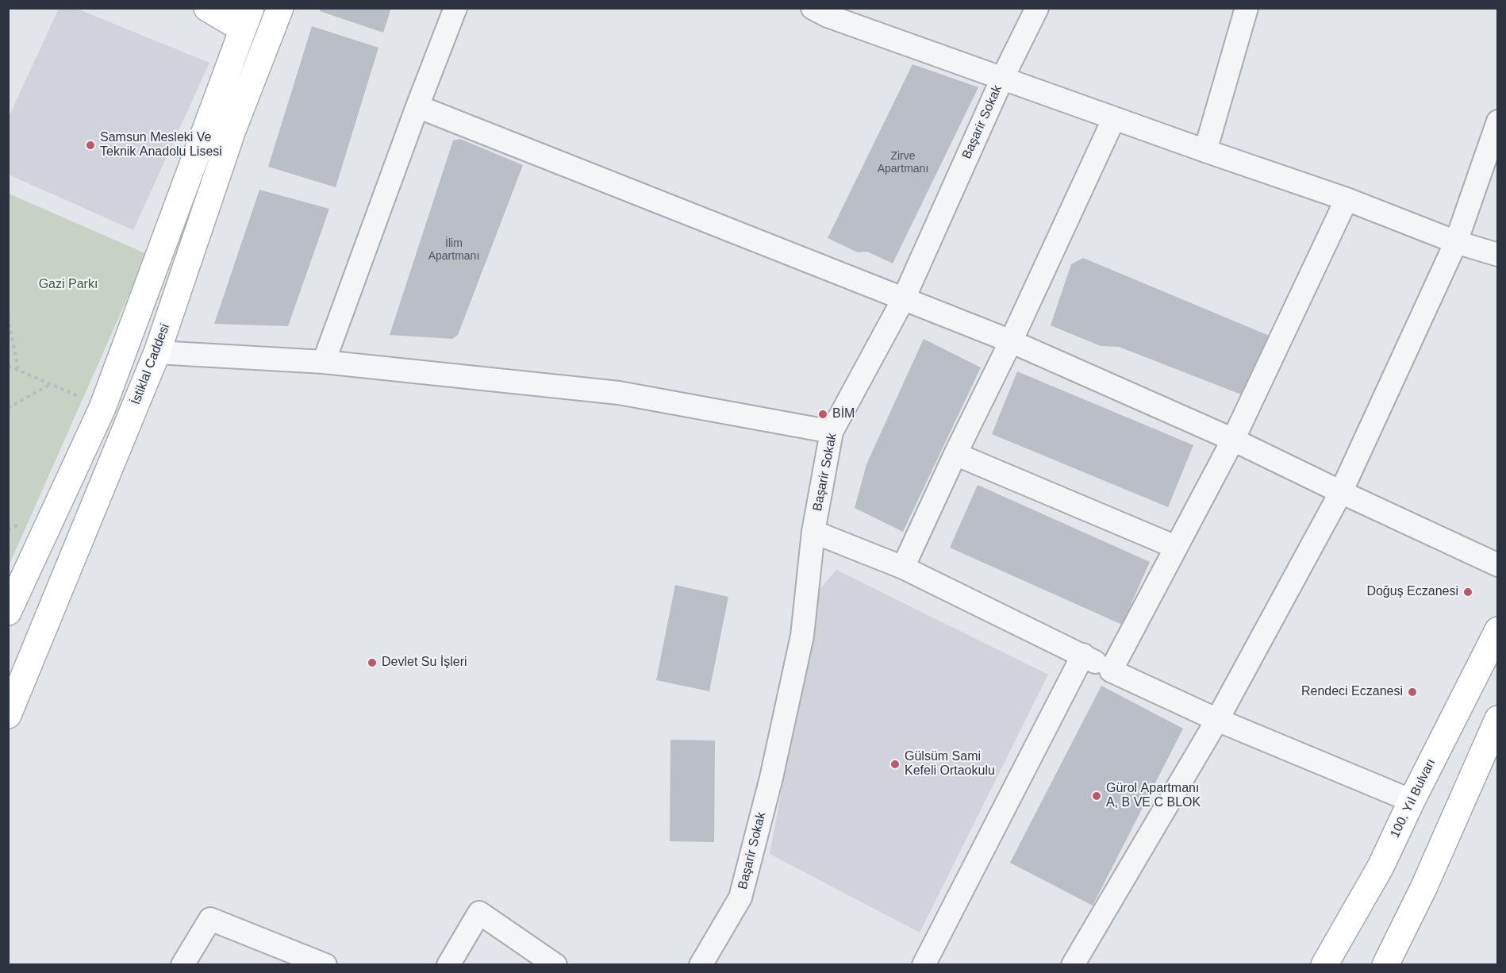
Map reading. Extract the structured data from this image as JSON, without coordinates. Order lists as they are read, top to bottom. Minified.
{"streets":{"main road":["İstiklal Caddesi","100. Yıl Bulvarı"],"street":["Başarir Sokak"]},"parks":["Gazi Parkı"],"places":["Samsun Mesleki Ve Teknik Anadolu Lisesi","BİM","Doğuş Eczanesi","Devlet Su İşleri","Rendeci Eczanesi","Gülsüm Sami Kefeli Ortaokulu","Gürol Apartmanı A, B VE C BLOK"],"house_numbers":["Zirve Apartmanı","İlim Apartmanı"]}
